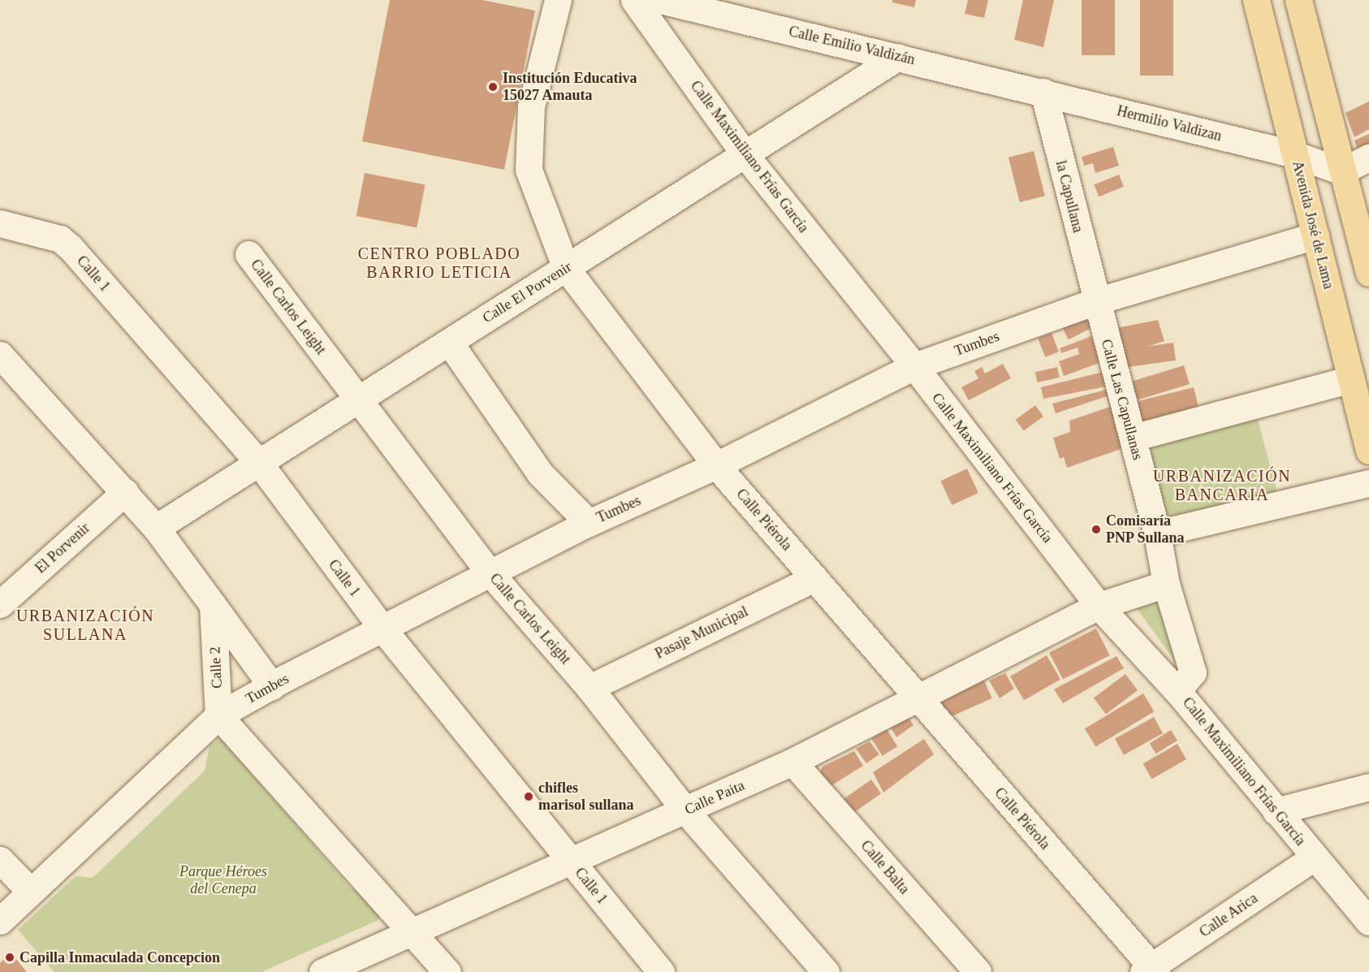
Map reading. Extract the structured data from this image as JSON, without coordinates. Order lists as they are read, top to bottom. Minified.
{"streets":{"main road":["Avenida José de Lama"],"street":["Calle Emilio Valdizán","Hermilio Valdizan","Calle Maximiliano Frías García","la Capullana","Calle 1","Calle El Porvenir","Calle Carlos Leight","Tumbes","Calle Las Capullanas","Calle Piérola","El Porvenir","Pasaje Municipal","Calle 2","Calle Paita","Calle Balta","Calle Arica"]},"crossings":[["Calle Emilio Valdizán","Hermilio Valdizan"],["Calle Emilio Valdizán","la Capullana"],["Calle Emilio Valdizán","Calle El Porvenir"],["Hermilio Valdizan","la Capullana"],["Hermilio Valdizan","Avenida José de Lama"],["Calle Maximiliano Frías García","Calle El Porvenir"],["Calle Maximiliano Frías García","Tumbes"],["Calle Maximiliano Frías García","Calle Las Capullanas"],["Calle Maximiliano Frías García","Calle Paita"],["Calle Maximiliano Frías García","Calle Arica"],["la Capullana","Tumbes"],["la Capullana","Calle Las Capullanas"],["Avenida José de Lama","Tumbes"],["Calle 1","Calle El Porvenir"],["Calle 1","Tumbes"],["Calle 1","Calle Paita"],["Calle El Porvenir","Calle Carlos Leight"],["Calle El Porvenir","Calle Piérola"],["Calle Carlos Leight","Tumbes"],["Calle Carlos Leight","Pasaje Municipal"],["Calle Carlos Leight","Calle Paita"],["Tumbes","Calle Las Capullanas"],["Tumbes","Calle Piérola"],["Tumbes","Calle 2"],["Calle Las Capullanas","Calle Paita"],["Calle Piérola","Pasaje Municipal"],["Calle Piérola","Calle Paita"],["Calle Piérola","Calle Arica"],["Calle Paita","Calle Balta"]],"districts":["CENTRO POBLADO BARRIO LETICIA","URBANIZACIÓN BANCARIA","URBANIZACIÓN SULLANA"],"parks":["Parque Héroes del Cenepa"],"places":["Institución Educativa 15027 Amauta","Comisaría PNP Sullana","chifles marisol sullana","Capilla Inmaculada Concepcion"]}
